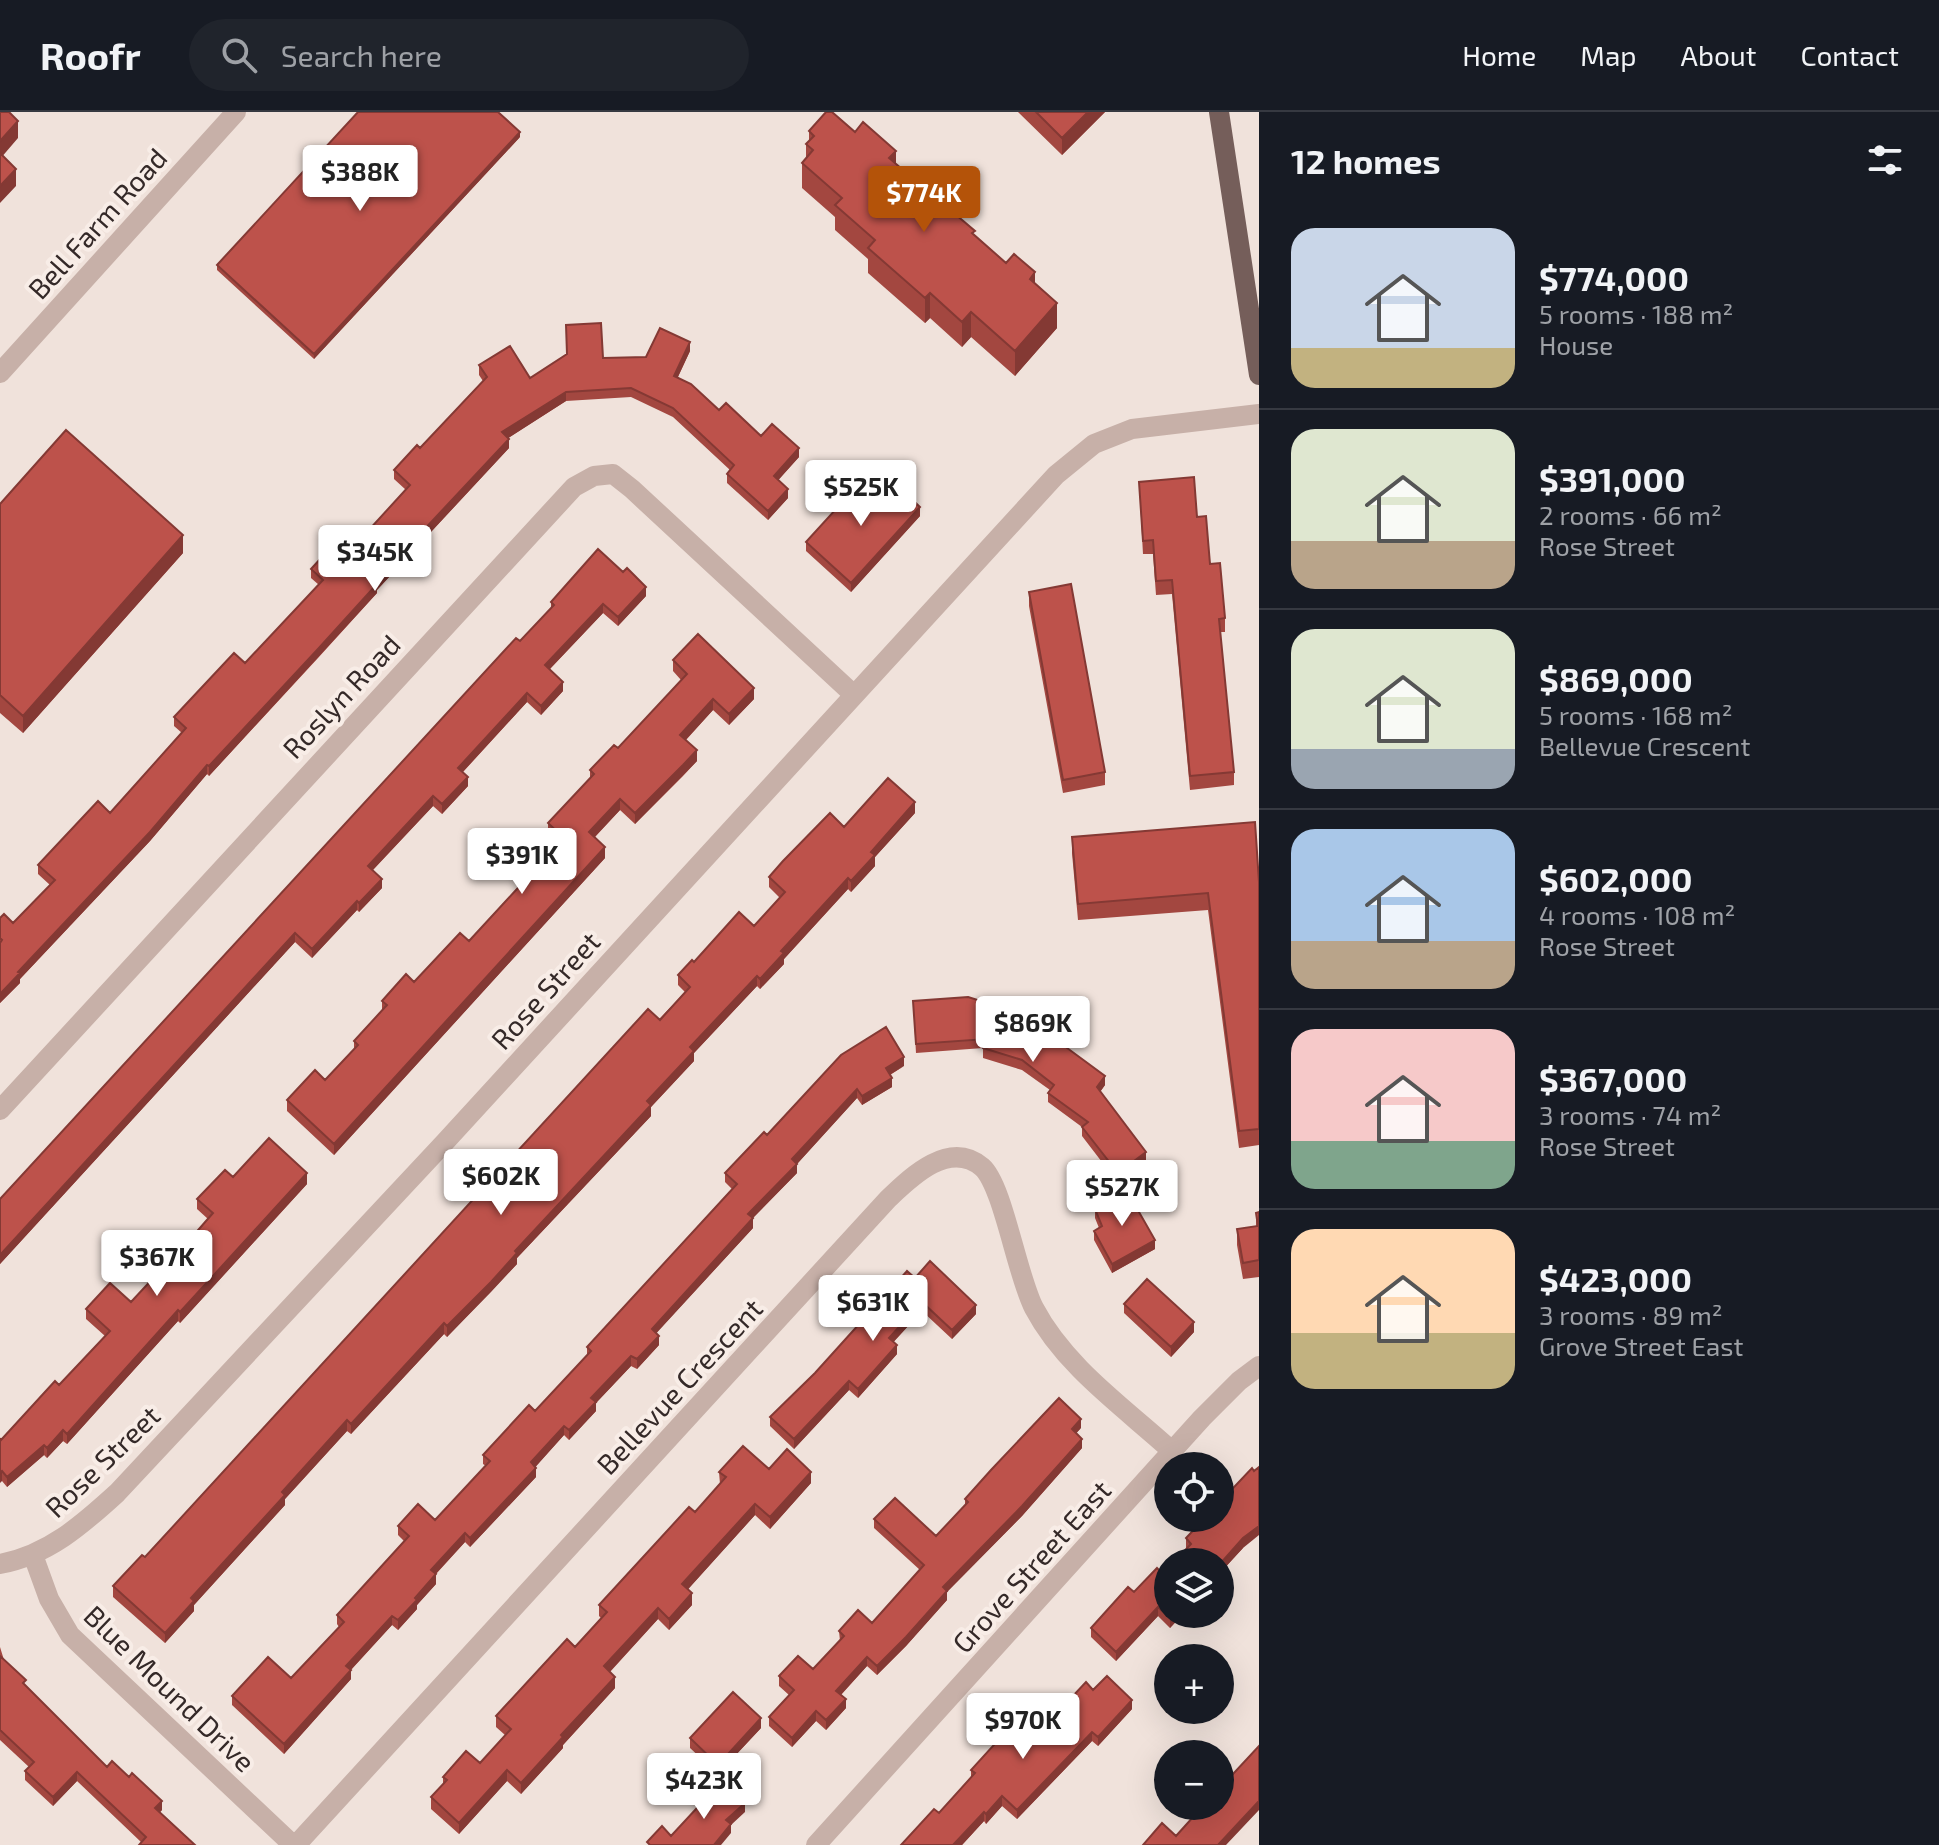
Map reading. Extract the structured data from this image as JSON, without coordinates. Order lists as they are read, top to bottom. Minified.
{"streets":{"street":["Bell Farm Road","Roslyn Road","Rose Street","Bellevue Crescent","Grove Street East","Blue Mound Drive"]},"crossings":[["Roslyn Road","Rose Street"],["Rose Street","Blue Mound Drive"],["Bellevue Crescent","Grove Street East"],["Bellevue Crescent","Blue Mound Drive"]],"page":{"header":"Roofr","search":"Search here","nav":["Home","Map","About","Contact"],"heading":"12 homes","price":["$388K","$774K","$525K","$345K","$391K","$869K","$602K","$527K","$367K","$631K","$970K","$423K"],"list":[{"name":"$774,000","note":"5 rooms · 188 m² · House"},{"name":"$391,000","note":"2 rooms · 66 m² · Rose Street"},{"name":"$869,000","note":"5 rooms · 168 m² · Bellevue Crescent"},{"name":"$602,000","note":"4 rooms · 108 m² · Rose Street"},{"name":"$367,000","note":"3 rooms · 74 m² · Rose Street"},{"name":"$423,000","note":"3 rooms · 89 m² · Grove Street East"}],"map_buttons":["+","−"]}}
